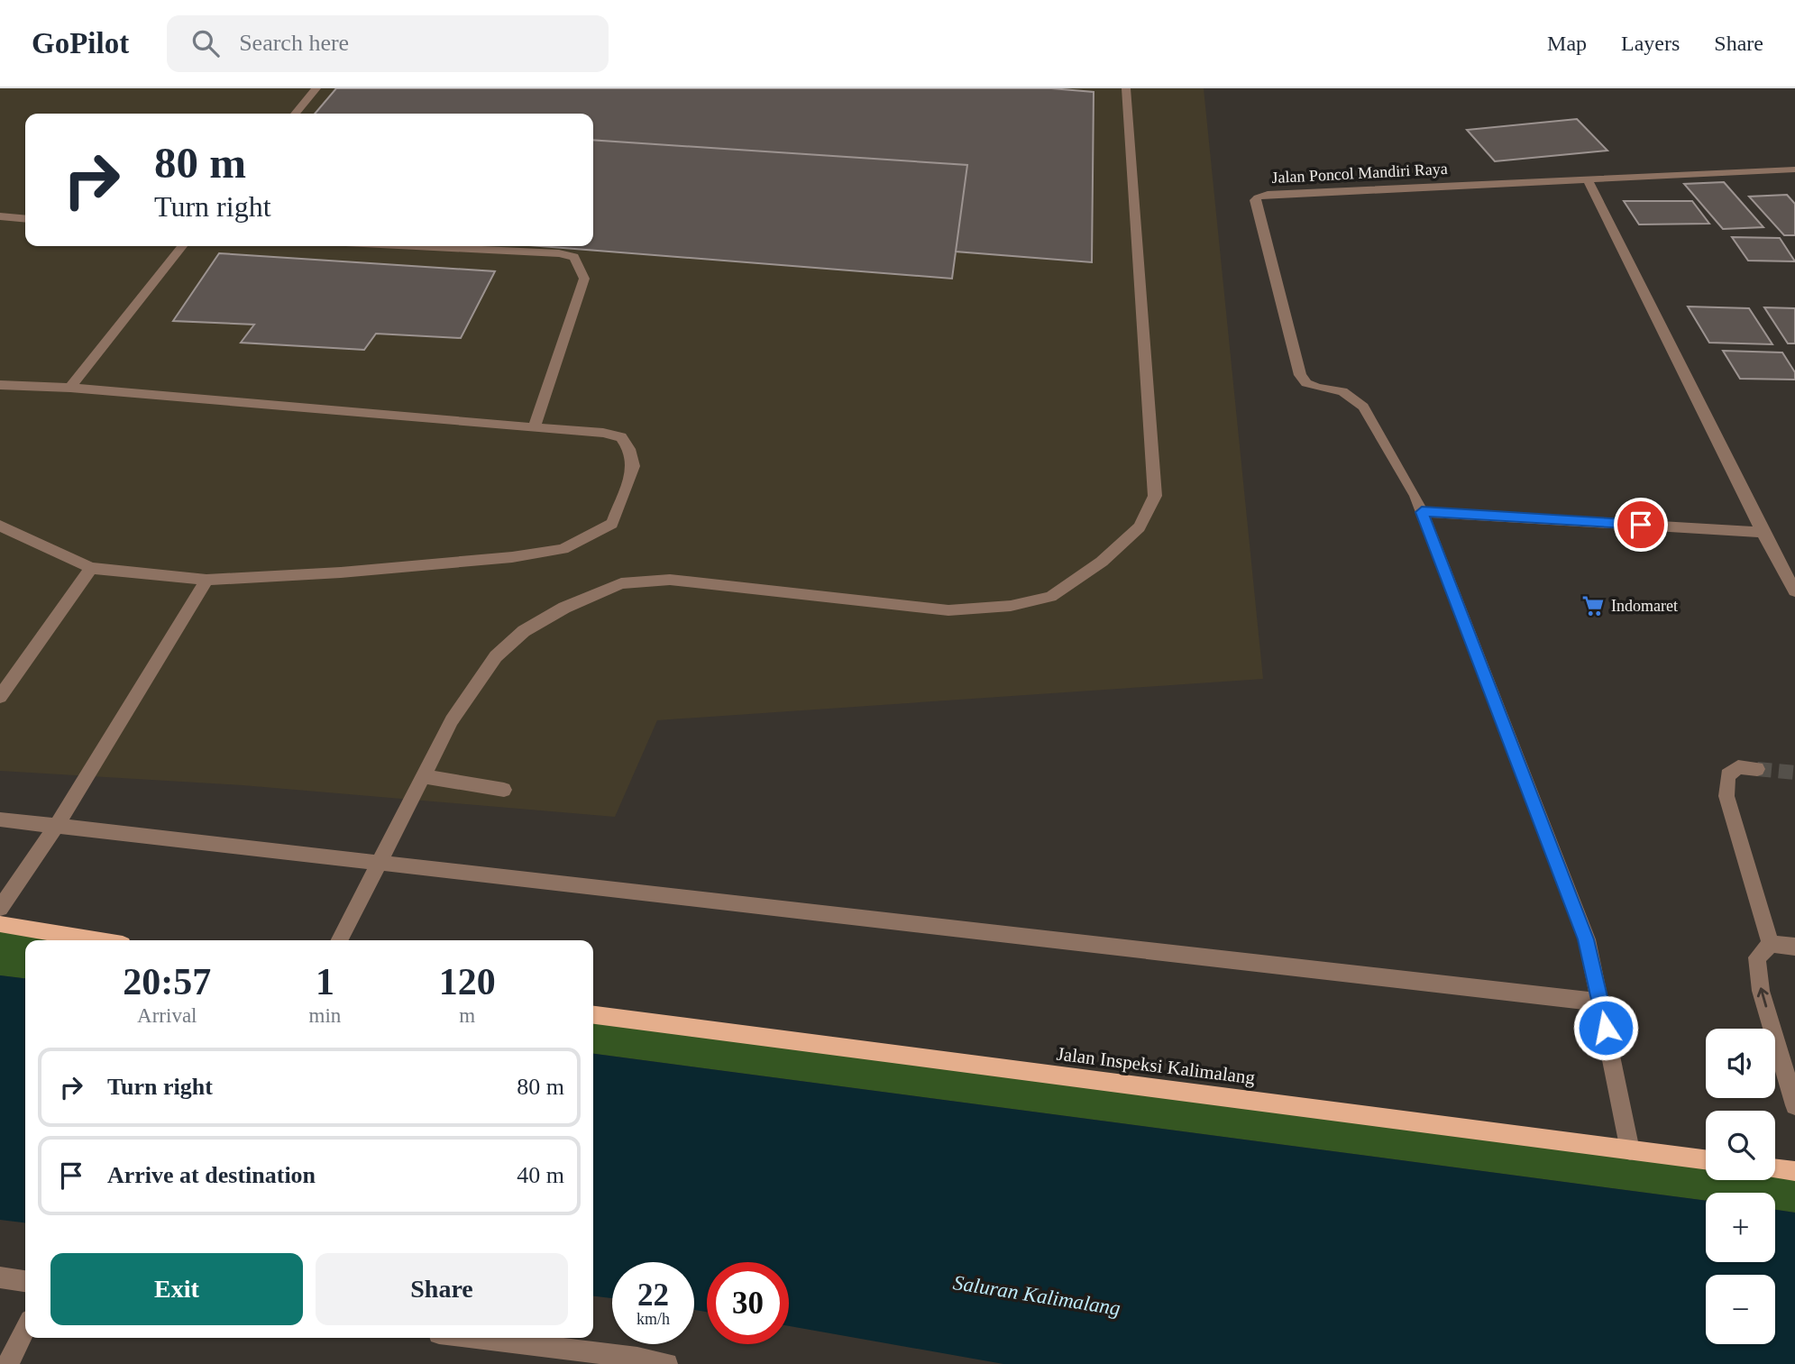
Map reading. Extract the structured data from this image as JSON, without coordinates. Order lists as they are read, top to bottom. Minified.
{"streets":{"main road":["Jalan Inspeksi Kalimalang"],"street":["Jalan Poncol Mandiri Raya"]},"crossings":[["Jalan Poncol Mandiri Raya","Jalan Inspeksi Kalimalang"]],"water":["Saluran Kalimalang"],"places":{"supermarket":["Indomaret"]},"page":{"header":"GoPilot","search":"Search here","nav":["Map","Layers","Share"],"turn":["80 m","Turn right"],"eta":["20:57","Arrival","1","min","120","m"],"map_buttons":["+","−"],"list":[{"name":"Turn right","value":"80 m"},{"name":"Arrive at destination","value":"40 m"}],"buttons":["Exit","Share"],"speed":"22 km/h","limit":"30"}}
